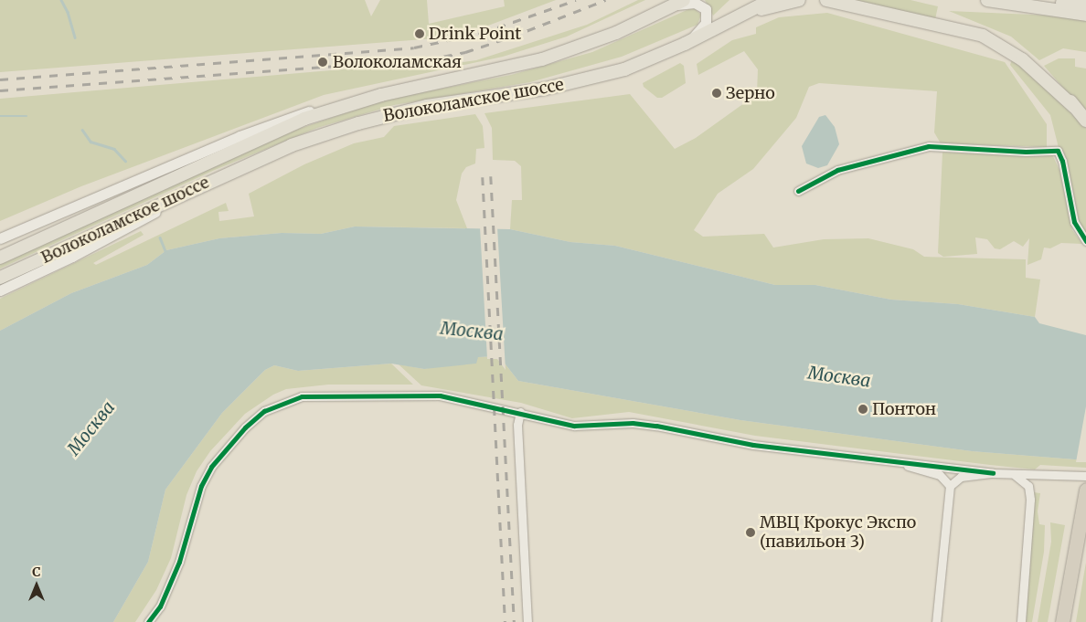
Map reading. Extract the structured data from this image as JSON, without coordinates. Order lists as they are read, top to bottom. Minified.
{"streets":{"main road":["Волоколамское шоссе"]},"water":["Москва"],"places":["Drink Point","Волоколамская","Зерно","Понтон","МВЦ Крокус Экспо (павильон 3)"],"north":"top"}
